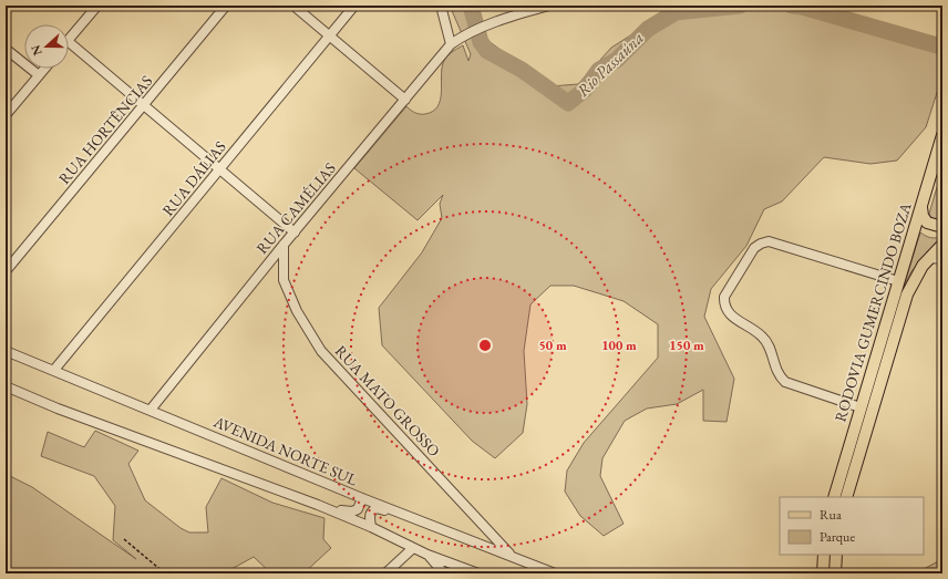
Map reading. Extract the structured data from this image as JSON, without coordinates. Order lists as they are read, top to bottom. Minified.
{"streets":{"main road":["RODOVIA GUMERCINDO BOZA"],"street":["RUA HORTÊNCIAS","RUA DÁLIAS","RUA CAMÉLIAS","RUA MATO GROSSO","AVENIDA NORTE SUL"]},"crossings":[["RUA DÁLIAS","AVENIDA NORTE SUL"],["RUA CAMÉLIAS","RUA MATO GROSSO"],["RUA CAMÉLIAS","AVENIDA NORTE SUL"],["RUA MATO GROSSO","AVENIDA NORTE SUL"]],"water":["Rio Passaúna"],"legend":["Rua","Parque"],"north":"left","rings":["50 m","100 m","150 m"]}
